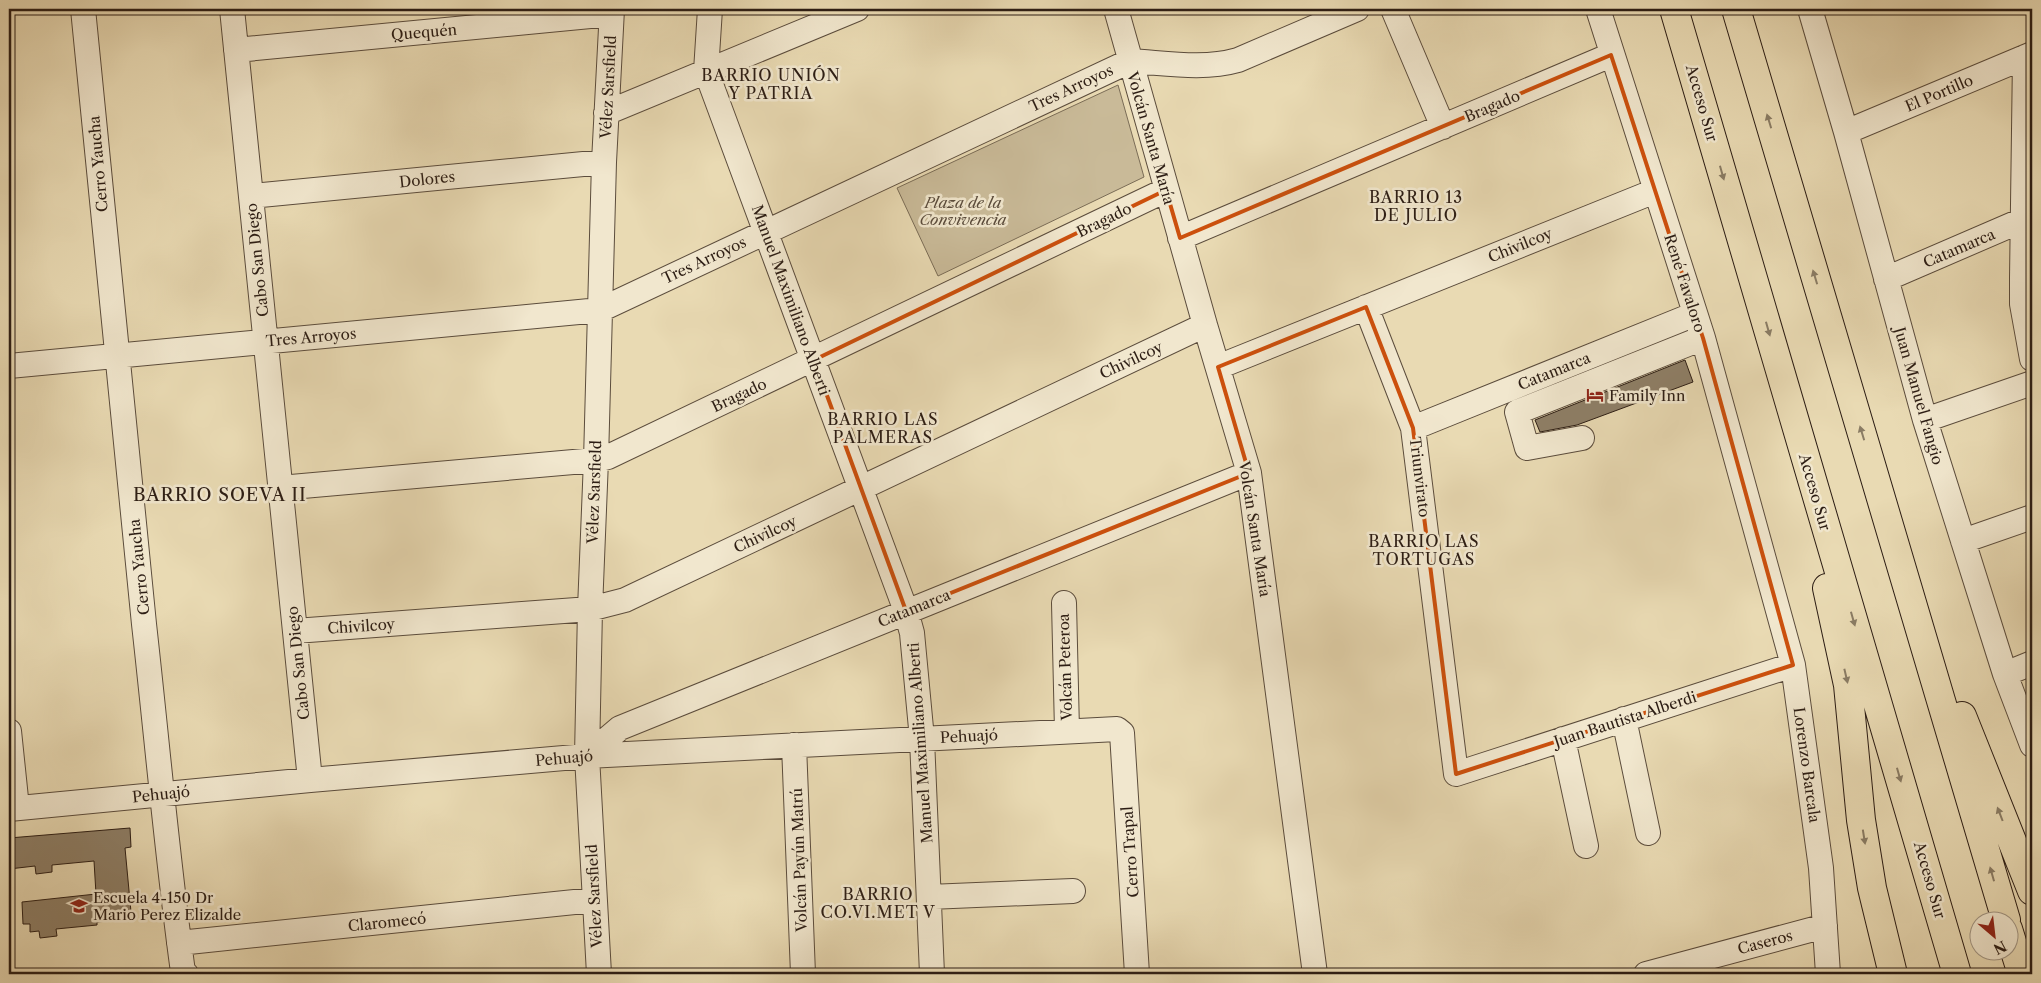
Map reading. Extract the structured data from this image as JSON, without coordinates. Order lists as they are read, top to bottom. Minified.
{"streets":{"highway":["Acceso Sur"],"street":["Quequén","Vélez Sarsfield","Tres Arroyos","El Portillo","Bragado","Volcán Santa María","Cerro Yaucha","Dolores","Chivilcoy","Catamarca","Cabo San Diego","René Favaloro","Manuel Maximiliano Alberti","Juan Manuel Fangio","Triunvirato","Volcán Peteroa","Juan Bautista Alberdi","Pehuajó","Lorenzo Barcala","Cerro Trapal","Volcán Payún Matrú","Claromecó","Caseros"]},"crossings":[["Quequén","Vélez Sarsfield"],["Quequén","Cabo San Diego"],["Vélez Sarsfield","Tres Arroyos"],["Vélez Sarsfield","Bragado"],["Vélez Sarsfield","Dolores"],["Vélez Sarsfield","Chivilcoy"],["Vélez Sarsfield","Catamarca"],["Vélez Sarsfield","Pehuajó"],["Vélez Sarsfield","Claromecó"],["Tres Arroyos","Volcán Santa María"],["Tres Arroyos","Cerro Yaucha"],["Tres Arroyos","Cabo San Diego"],["Tres Arroyos","Manuel Maximiliano Alberti"],["El Portillo","Juan Manuel Fangio"],["Bragado","Volcán Santa María"],["Bragado","Cabo San Diego"],["Bragado","René Favaloro"],["Bragado","Manuel Maximiliano Alberti"],["Volcán Santa María","Chivilcoy"],["Volcán Santa María","Catamarca"],["Cerro Yaucha","Pehuajó"],["Cerro Yaucha","Claromecó"],["Dolores","Cabo San Diego"],["Chivilcoy","Cabo San Diego"],["Chivilcoy","René Favaloro"],["Chivilcoy","Manuel Maximiliano Alberti"],["Chivilcoy","Triunvirato"],["Catamarca","René Favaloro"],["Catamarca","Manuel Maximiliano Alberti"],["Catamarca","Juan Manuel Fangio"],["Catamarca","Triunvirato"],["Catamarca","Pehuajó"],["Cabo San Diego","Pehuajó"],["René Favaloro","Lorenzo Barcala"],["Manuel Maximiliano Alberti","Pehuajó"],["Triunvirato","Juan Bautista Alberdi"],["Volcán Peteroa","Pehuajó"],["Juan Bautista Alberdi","Lorenzo Barcala"],["Pehuajó","Cerro Trapal"],["Pehuajó","Volcán Payún Matrú"],["Lorenzo Barcala","Caseros"]],"districts":["BARRIO UNIÓN Y PATRIA","BARRIO 13 DE JULIO","BARRIO LAS PALMERAS","BARRIO SOEVA II","BARRIO LAS TORTUGAS","BARRIO CO.VI.MET V"],"parks":["Plaza de la Convivencia"],"places":{"hotel":["Family Inn"],"school or university":["Escuela 4-150 Dr Mario Perez Elizalde"]},"north":"bottom right"}
